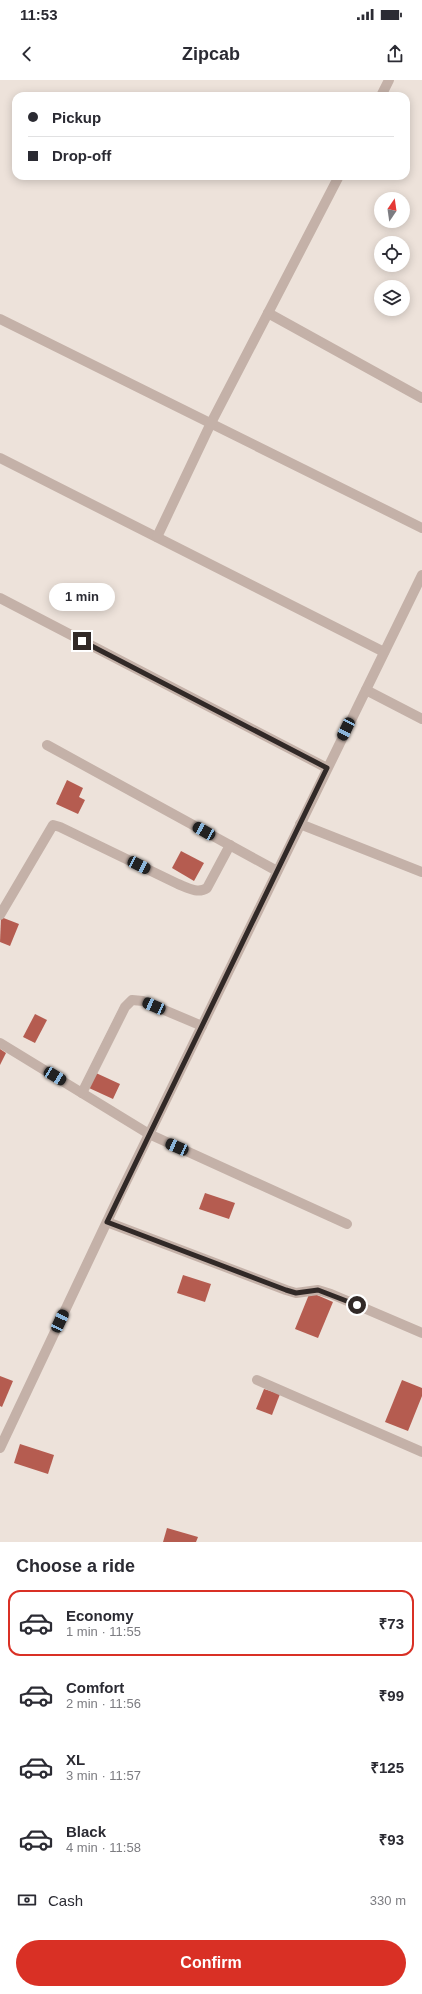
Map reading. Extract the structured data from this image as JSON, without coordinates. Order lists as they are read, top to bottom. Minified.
{"north":"top","page":{"status":"11:53","header":"Zipcab","banner":["Pickup","Drop-off"],"bubble":"1 min","heading":"Choose a ride","list":[{"name":"Economy","note":"1 min · 11:55","value":"₹73"},{"name":"Comfort","note":"2 min · 11:56","value":"₹99"},{"name":"XL","note":"3 min · 11:57","value":"₹125"},{"name":"Black","note":"4 min · 11:58","value":"₹93"}],"pay":["Cash","330 m"],"buttons":"Confirm"}}
